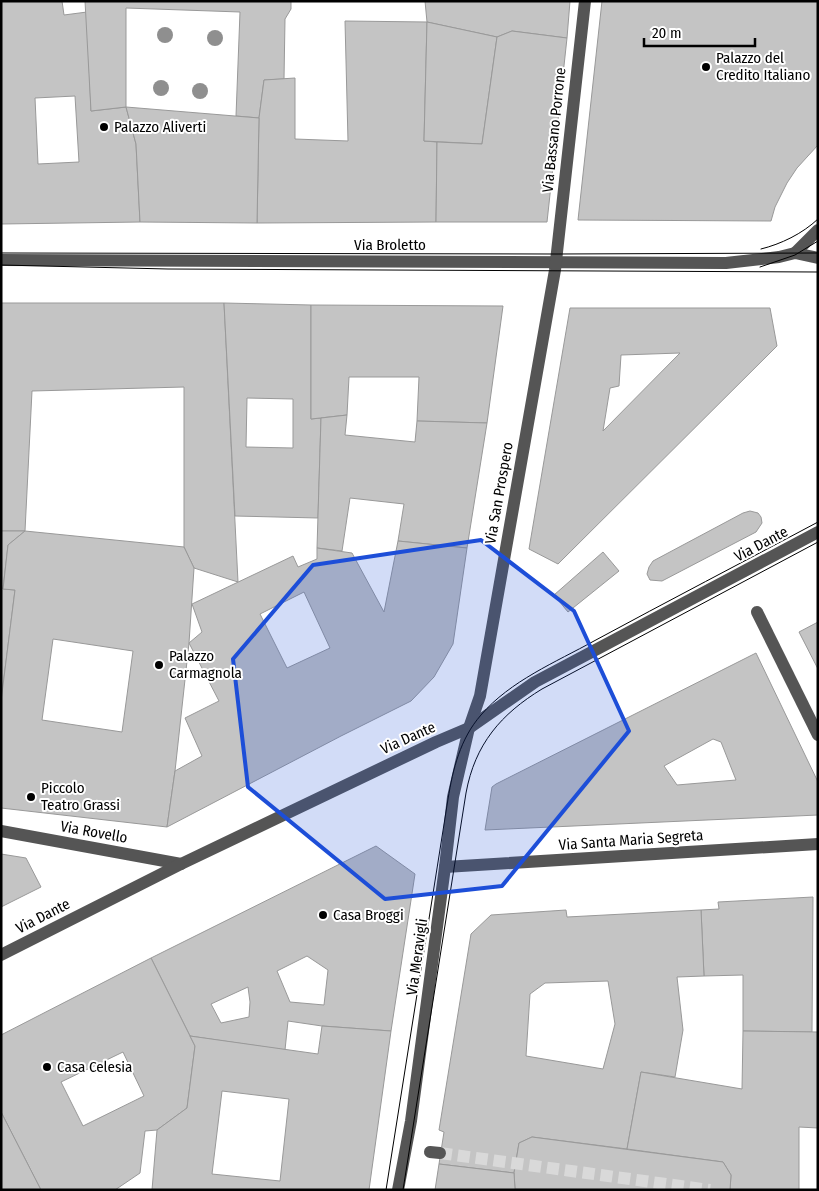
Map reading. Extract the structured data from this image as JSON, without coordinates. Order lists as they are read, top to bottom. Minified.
{"streets":{"street":["Via Bassano Porrone","Via Broletto","Via San Prospero","Via Dante","Via Rovello","Via Santa Maria Segreta","Via Meravigli"]},"crossings":[["Via Bassano Porrone","Via Broletto"],["Via Bassano Porrone","Via San Prospero"],["Via Broletto","Via San Prospero"],["Via San Prospero","Via Dante"],["Via San Prospero","Via Meravigli"],["Via Dante","Via Rovello"],["Via Dante","Via Meravigli"],["Via Santa Maria Segreta","Via Meravigli"]],"places":["Palazzo del Credito Italiano","Palazzo Aliverti","Palazzo Carmagnola","Piccolo Teatro Grassi","Casa Broggi","Casa Celesia"],"scale_bar":"20 m"}
